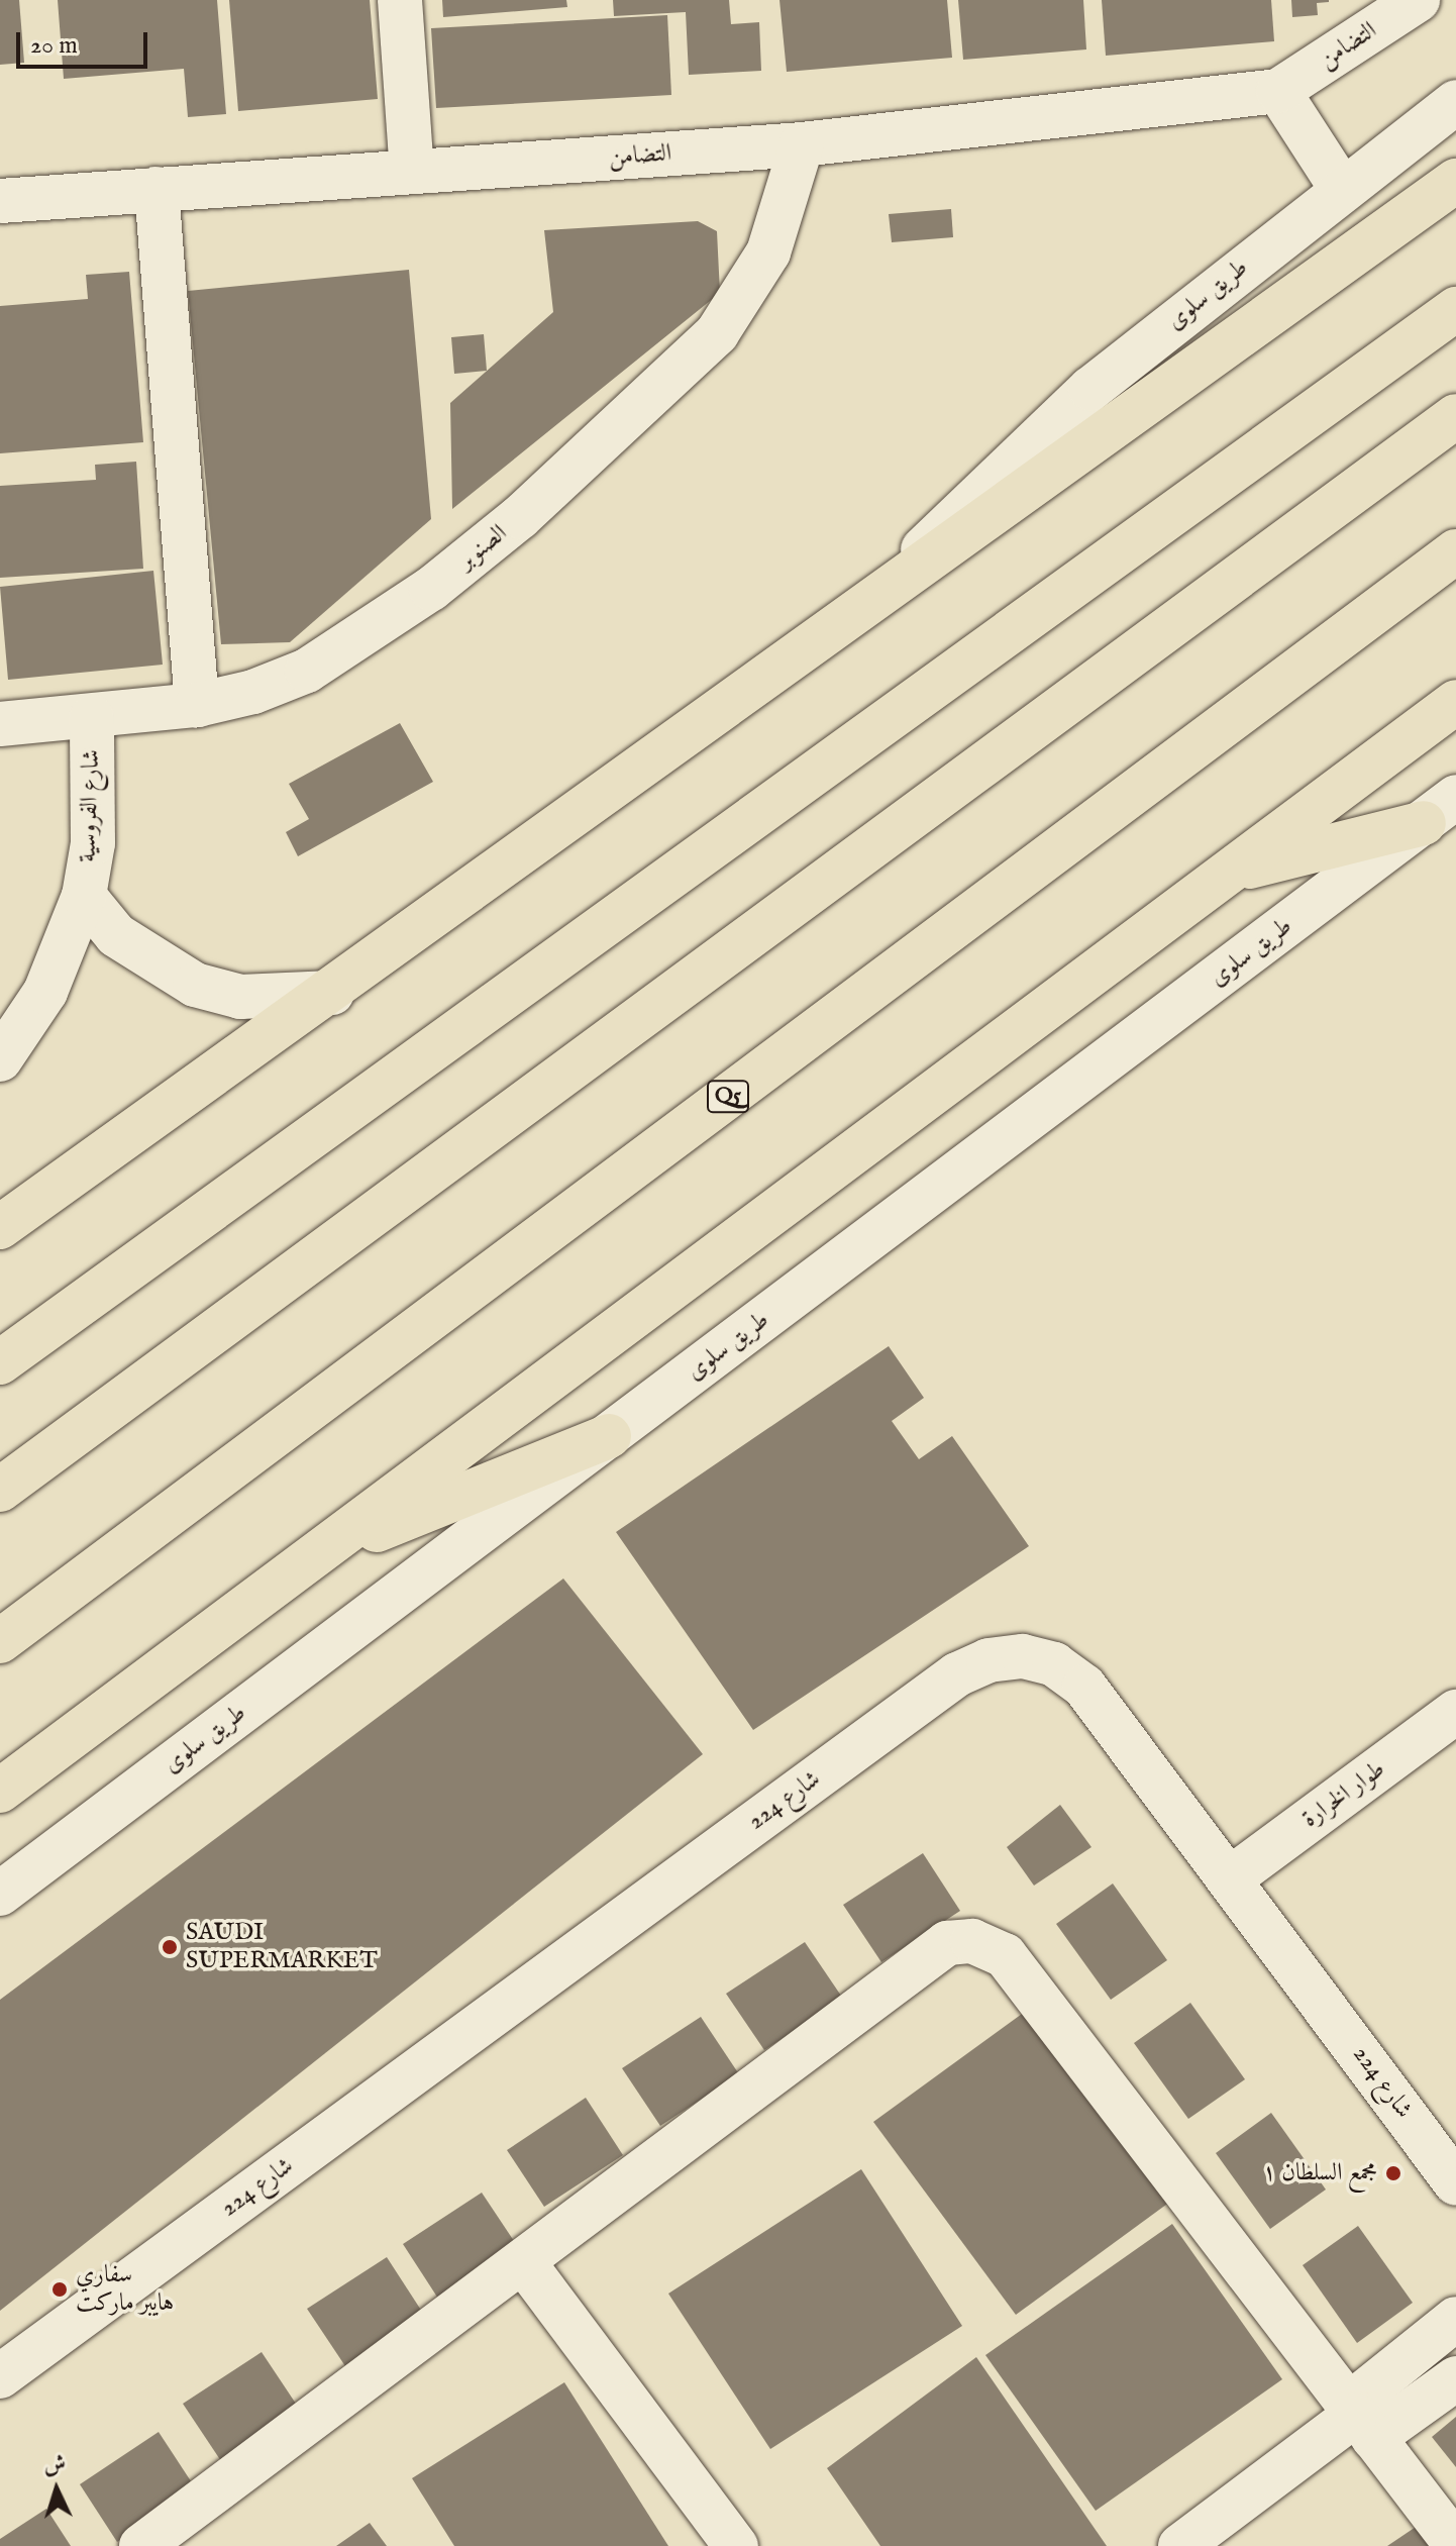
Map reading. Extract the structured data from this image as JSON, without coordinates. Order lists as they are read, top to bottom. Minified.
{"streets":{"main road":["طريق سلوى","Q5"],"street":["التضامن","الصنوبر","شارع الفروسية","طوار الخرارة","شارع 224"]},"crossings":[["التضامن","الصنوبر"],["طريق سلوى","شارع الفروسية"],["الصنوبر","شارع الفروسية"],["طوار الخرارة","شارع 224"]],"places":["SAUDI SUPERMARKET","مجمع السلطان ١","سفاري هايبر ماركت"],"scale_bar":"20 m","north":"top"}
